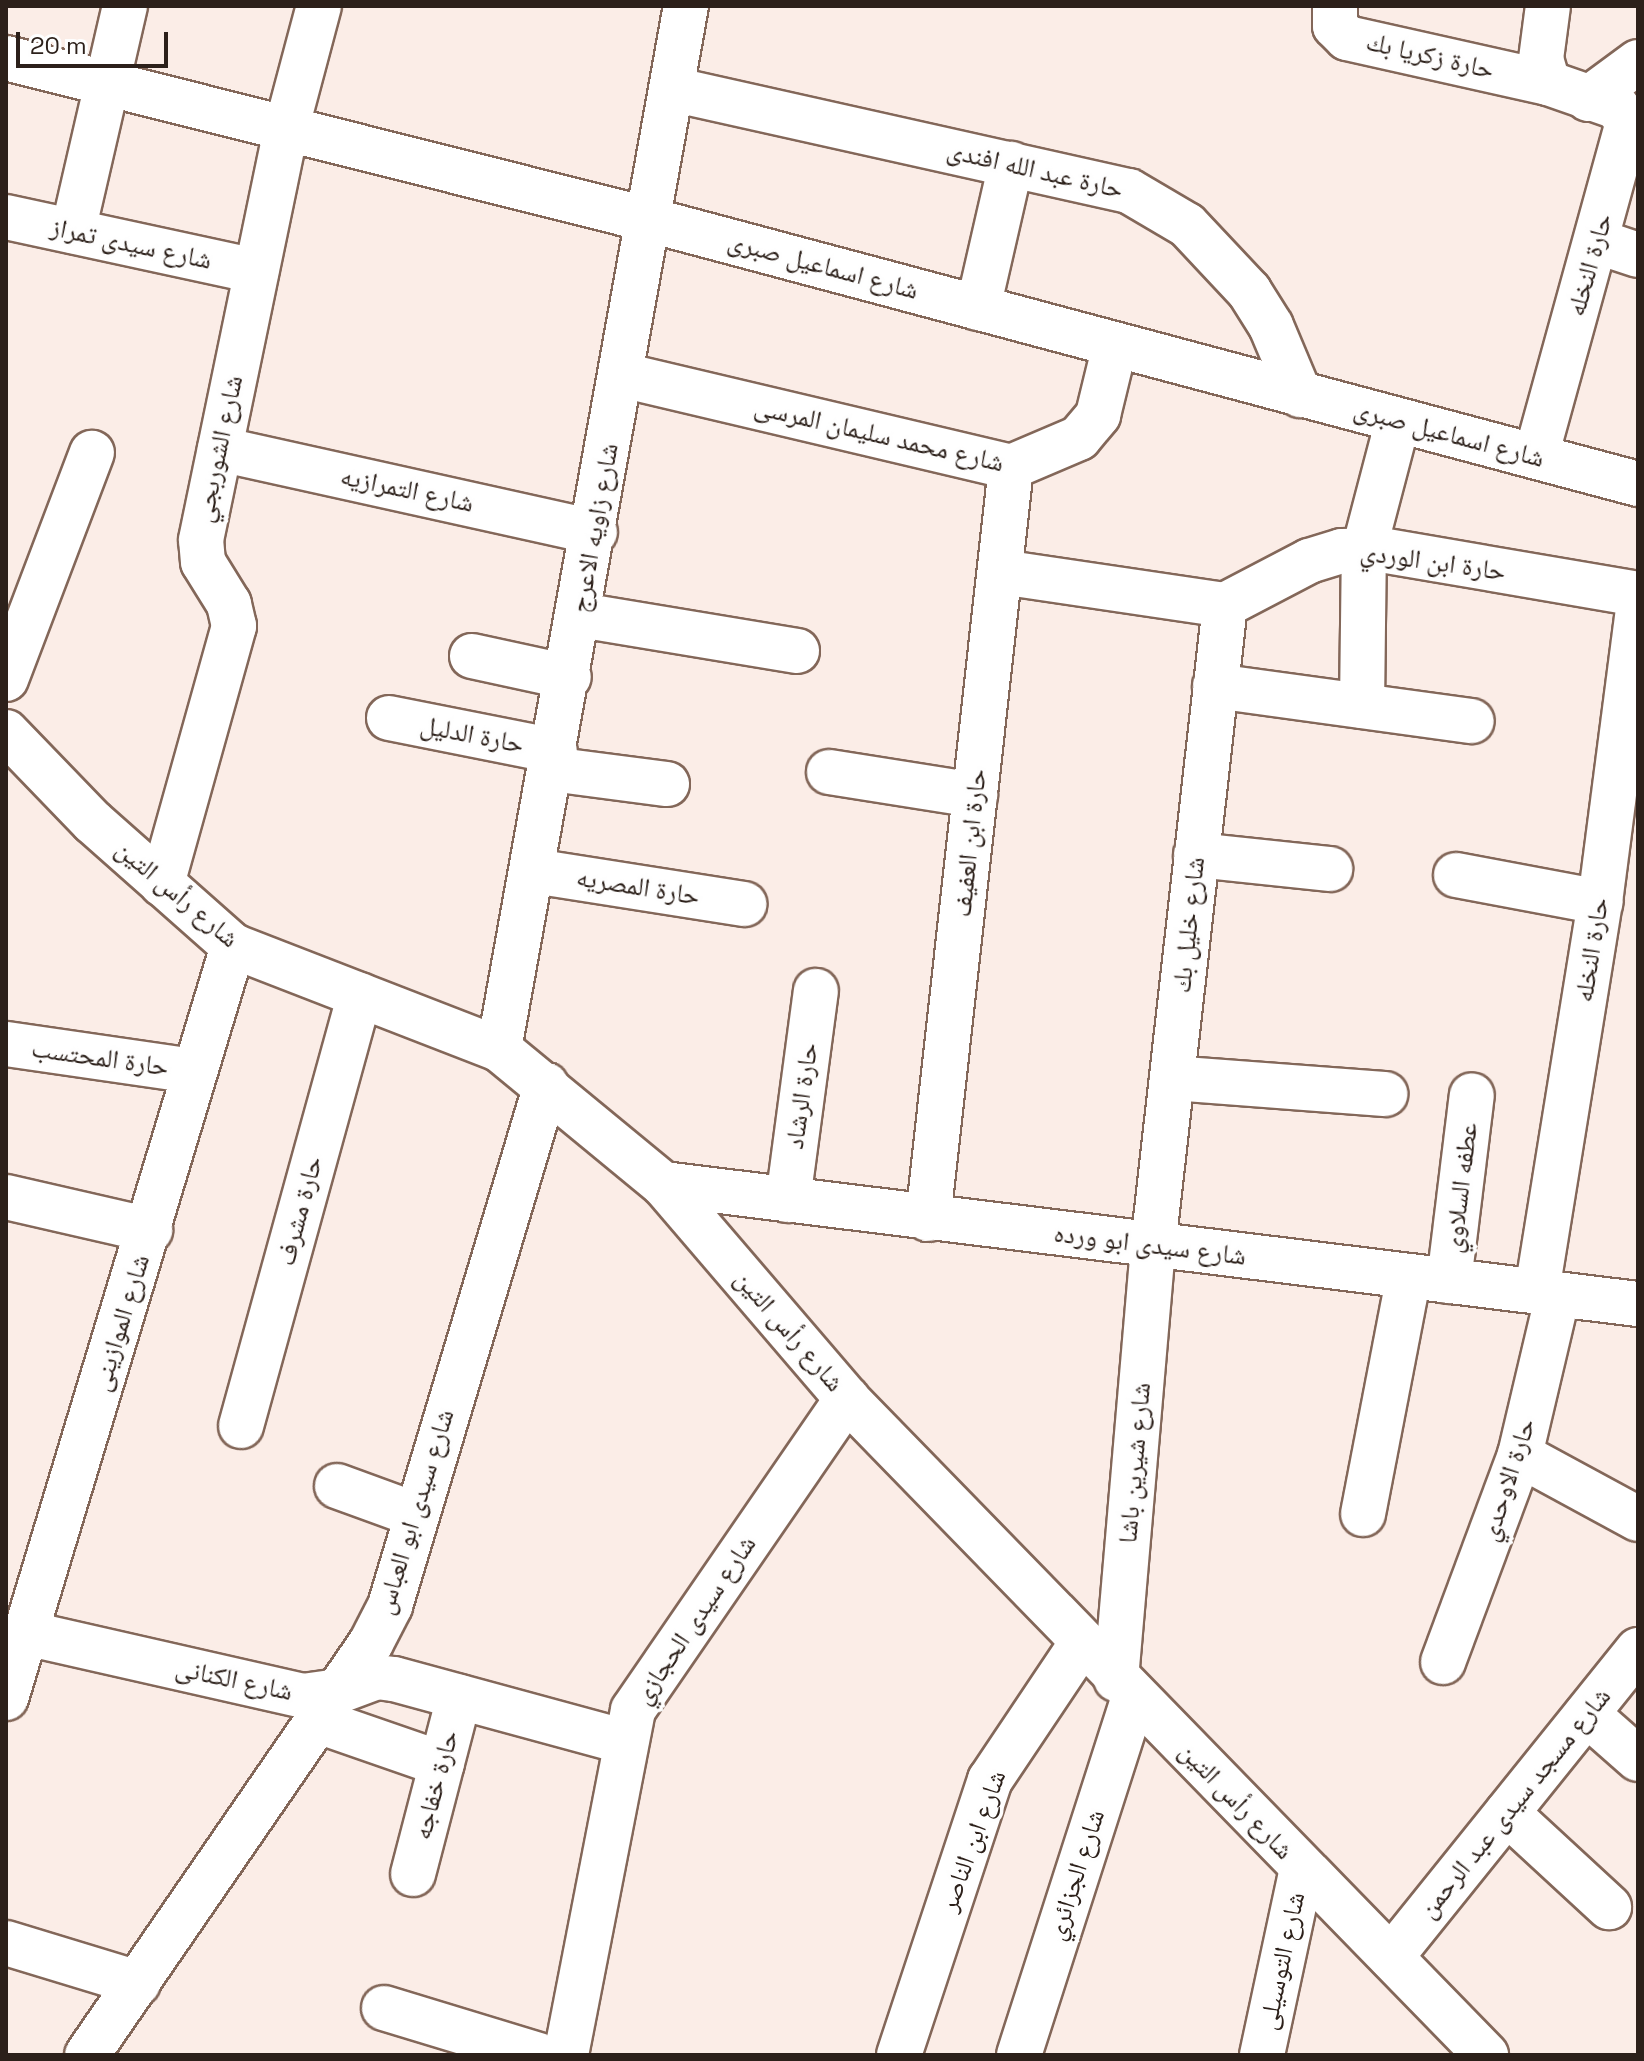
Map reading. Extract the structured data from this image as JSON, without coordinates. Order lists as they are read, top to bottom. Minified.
{"streets":{"street":["حارة زكريا بك","حارة عبد الله افندى","شارع سيدى تمراز","حارة النخله","شارع اسماعيل صبرى","شارع محمد سليمان المرسى","شارع الشوربجي","شارع التمرازيه","شارع زاويه الاعرج","حارة ابن الوردي","حارة الدليل","حارة ابن العفيف","حارة المصريه","شارع رأس التين","شارع خليل بك","حارة المحتسب","حارة الرشاد","عطفه السلاوي","حارة مشرف","شارع سيدى ابو ورده","شارع الموازينى","شارع شيرين باشا","حارة الاوحدي","شارع سيدى ابو العباس","شارع سيدى الحجازي","شارع الكنانى","حارة خفاجه","شارع مسجد سيدى عبد الرحمن","شارع ابن الناصر","شارع الجزائري","شارع التوسيلى"]},"crossings":[["حارة زكريا بك","حارة النخله"],["حارة عبد الله افندى","شارع اسماعيل صبرى"],["حارة عبد الله افندى","شارع زاويه الاعرج"],["شارع سيدى تمراز","شارع الشوربجي"],["حارة النخله","شارع اسماعيل صبرى"],["حارة النخله","شارع سيدى ابو ورده"],["حارة النخله","حارة الاوحدي"],["شارع اسماعيل صبرى","شارع محمد سليمان المرسى"],["شارع اسماعيل صبرى","شارع الشوربجي"],["شارع اسماعيل صبرى","شارع زاويه الاعرج"],["شارع محمد سليمان المرسى","شارع زاويه الاعرج"],["شارع محمد سليمان المرسى","حارة ابن العفيف"],["شارع الشوربجي","شارع التمرازيه"],["شارع الشوربجي","شارع رأس التين"],["شارع التمرازيه","شارع زاويه الاعرج"],["شارع زاويه الاعرج","حارة الدليل"],["شارع زاويه الاعرج","حارة المصريه"],["شارع زاويه الاعرج","شارع رأس التين"],["حارة ابن الوردي","شارع خليل بك"],["حارة ابن العفيف","شارع سيدى ابو ورده"],["شارع رأس التين","حارة مشرف"],["شارع رأس التين","شارع سيدى ابو ورده"],["شارع رأس التين","شارع الموازينى"],["شارع رأس التين","شارع شيرين باشا"],["شارع رأس التين","شارع سيدى ابو العباس"],["شارع رأس التين","شارع سيدى الحجازي"],["شارع رأس التين","شارع مسجد سيدى عبد الرحمن"],["شارع رأس التين","شارع ابن الناصر"],["شارع رأس التين","شارع الجزائري"],["شارع رأس التين","شارع التوسيلى"],["شارع خليل بك","شارع سيدى ابو ورده"],["شارع خليل بك","شارع شيرين باشا"],["حارة المحتسب","شارع الموازينى"],["حارة الرشاد","شارع سيدى ابو ورده"],["عطفه السلاوي","شارع سيدى ابو ورده"],["شارع سيدى ابو ورده","شارع شيرين باشا"],["شارع سيدى ابو ورده","حارة الاوحدي"],["شارع الموازينى","شارع الكنانى"],["شارع شيرين باشا","شارع الجزائري"],["شارع سيدى ابو العباس","شارع الكنانى"],["شارع سيدى الحجازي","شارع الكنانى"],["شارع الكنانى","حارة خفاجه"]],"scale_bar":"20 m"}
